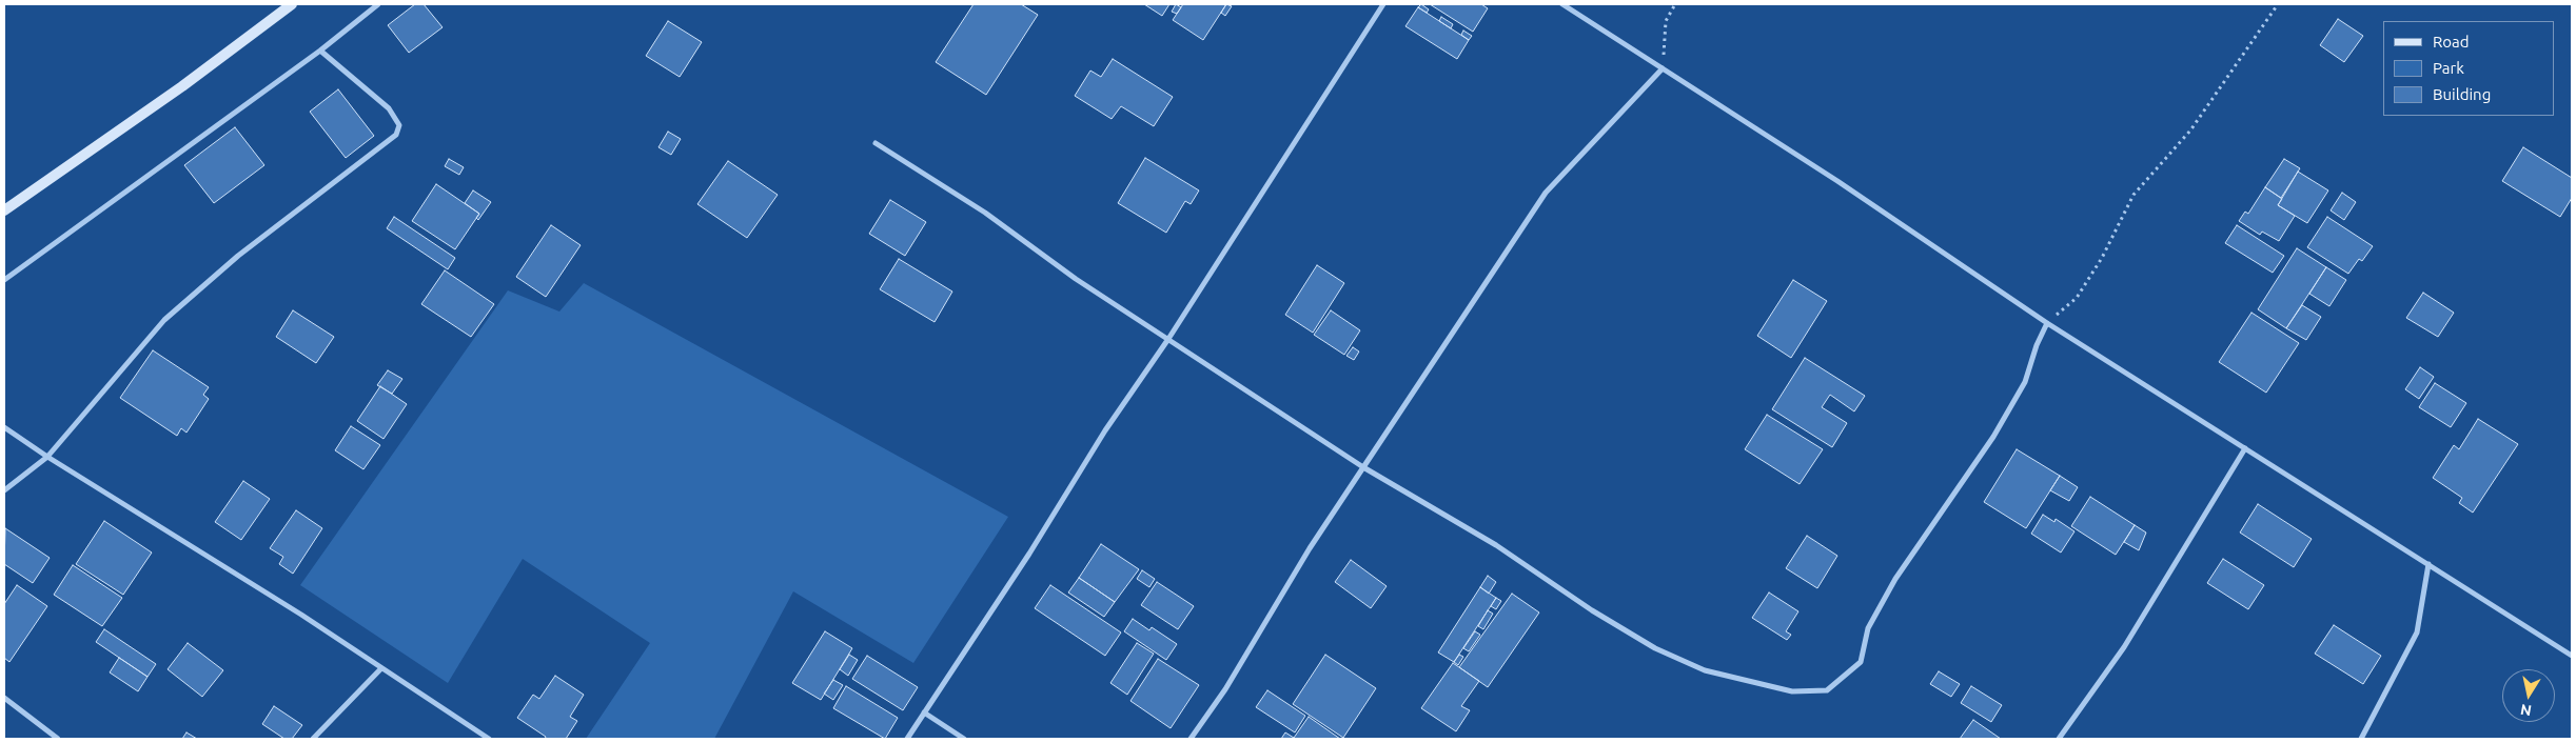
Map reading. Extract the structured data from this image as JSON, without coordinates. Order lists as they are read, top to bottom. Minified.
{"legend":["Road","Park","Building"],"north":"bottom"}
